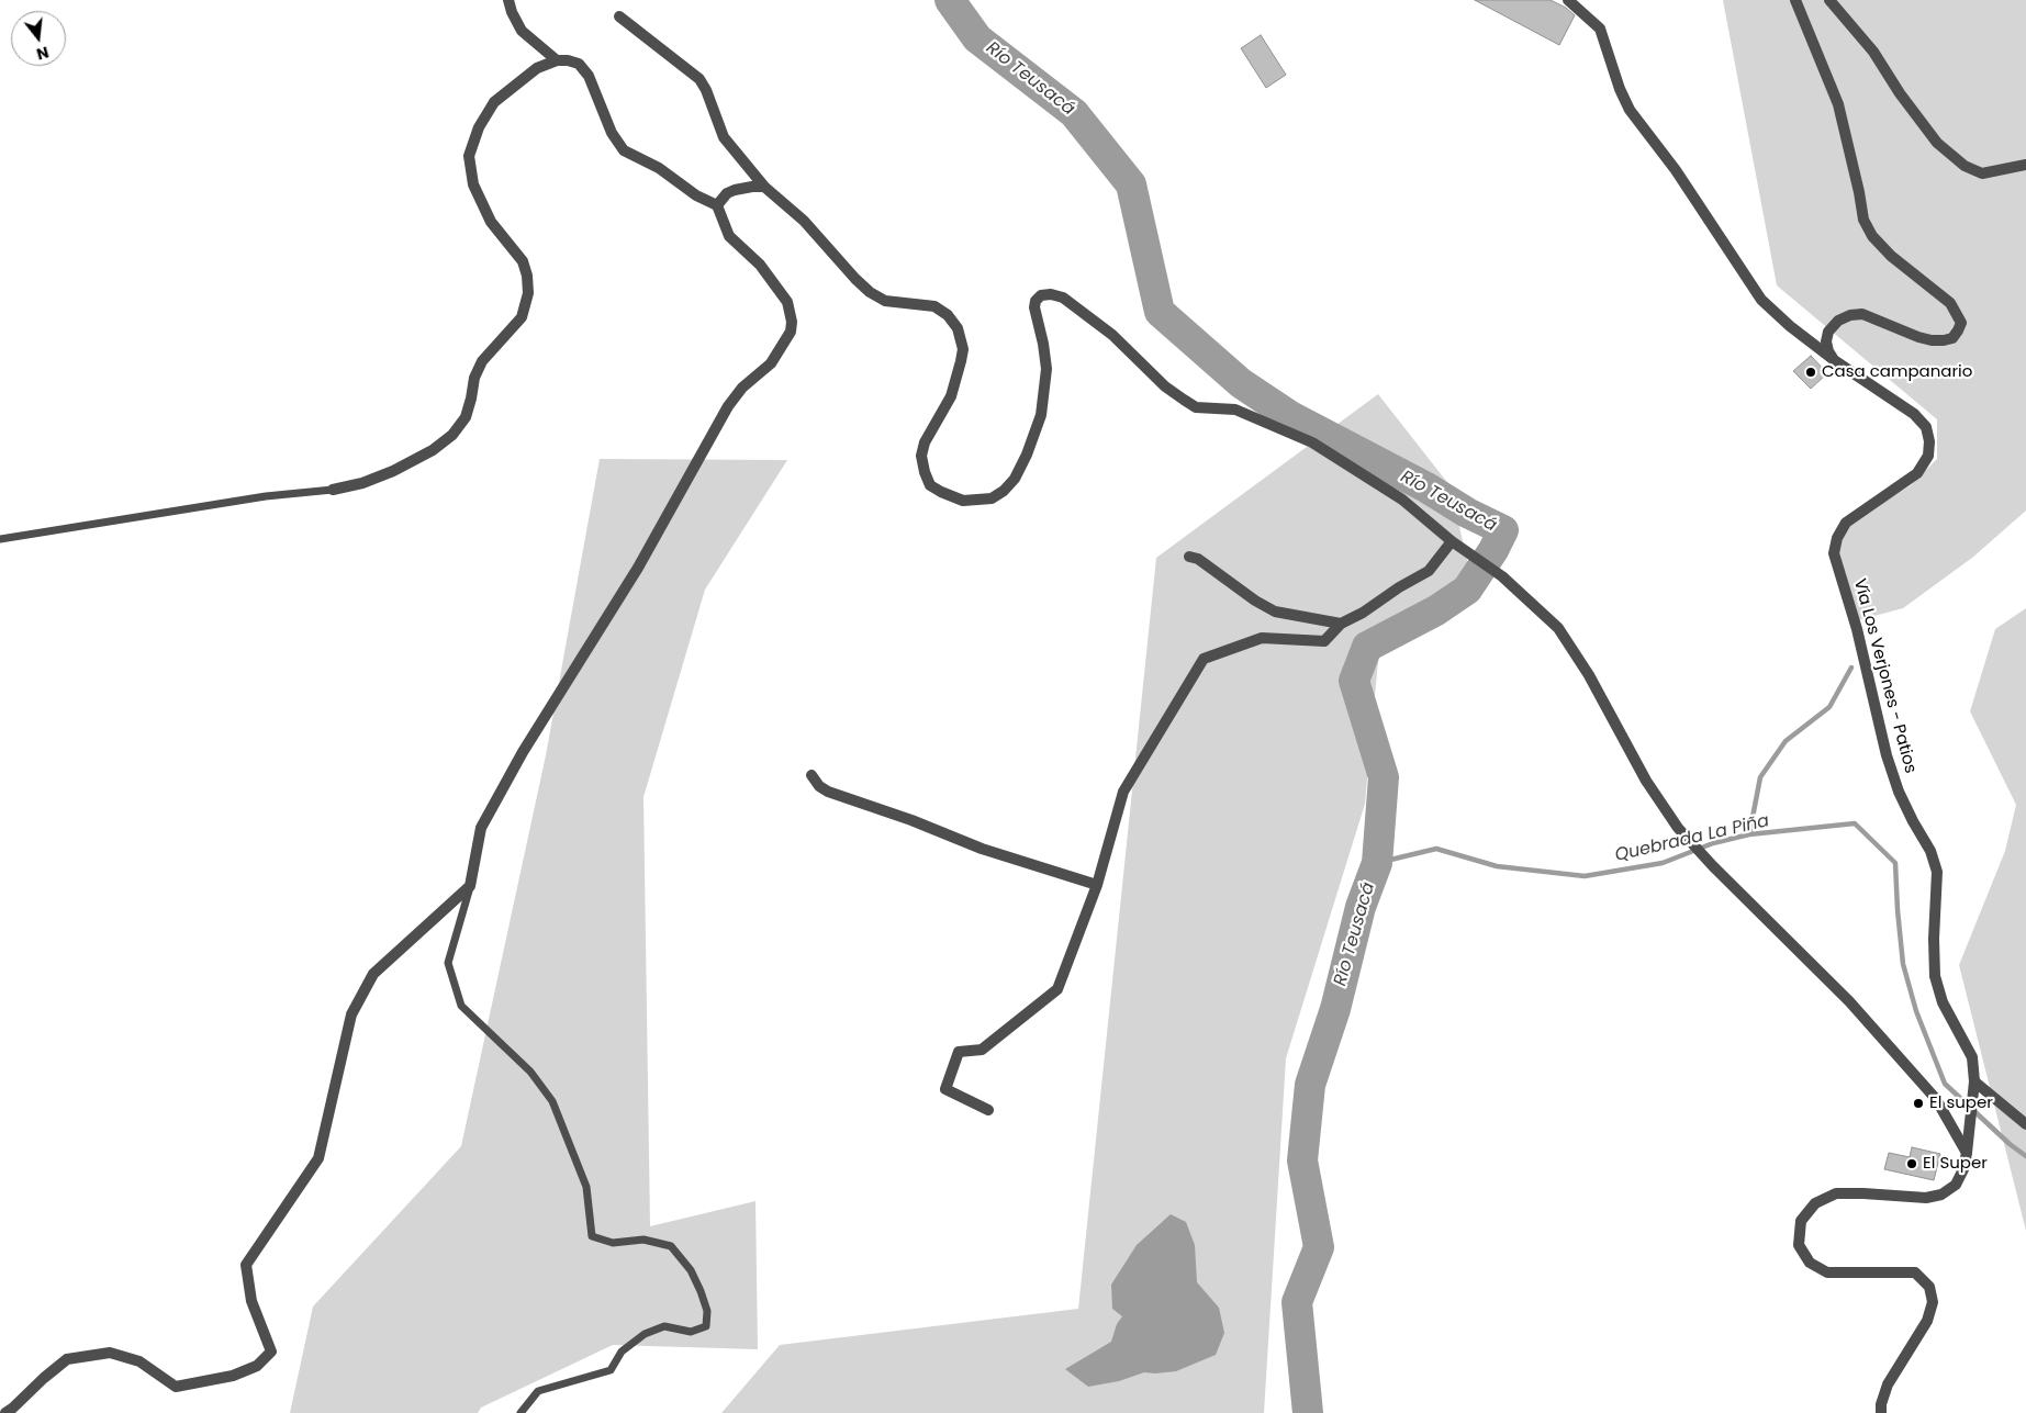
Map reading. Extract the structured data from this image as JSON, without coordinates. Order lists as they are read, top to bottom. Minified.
{"streets":{"street":["Vía Los Verjones - Patios"]},"water":["Río Teusacá","Quebrada La Piña"],"places":["Casa campanario","El super","El Super"],"north":"bottom"}
